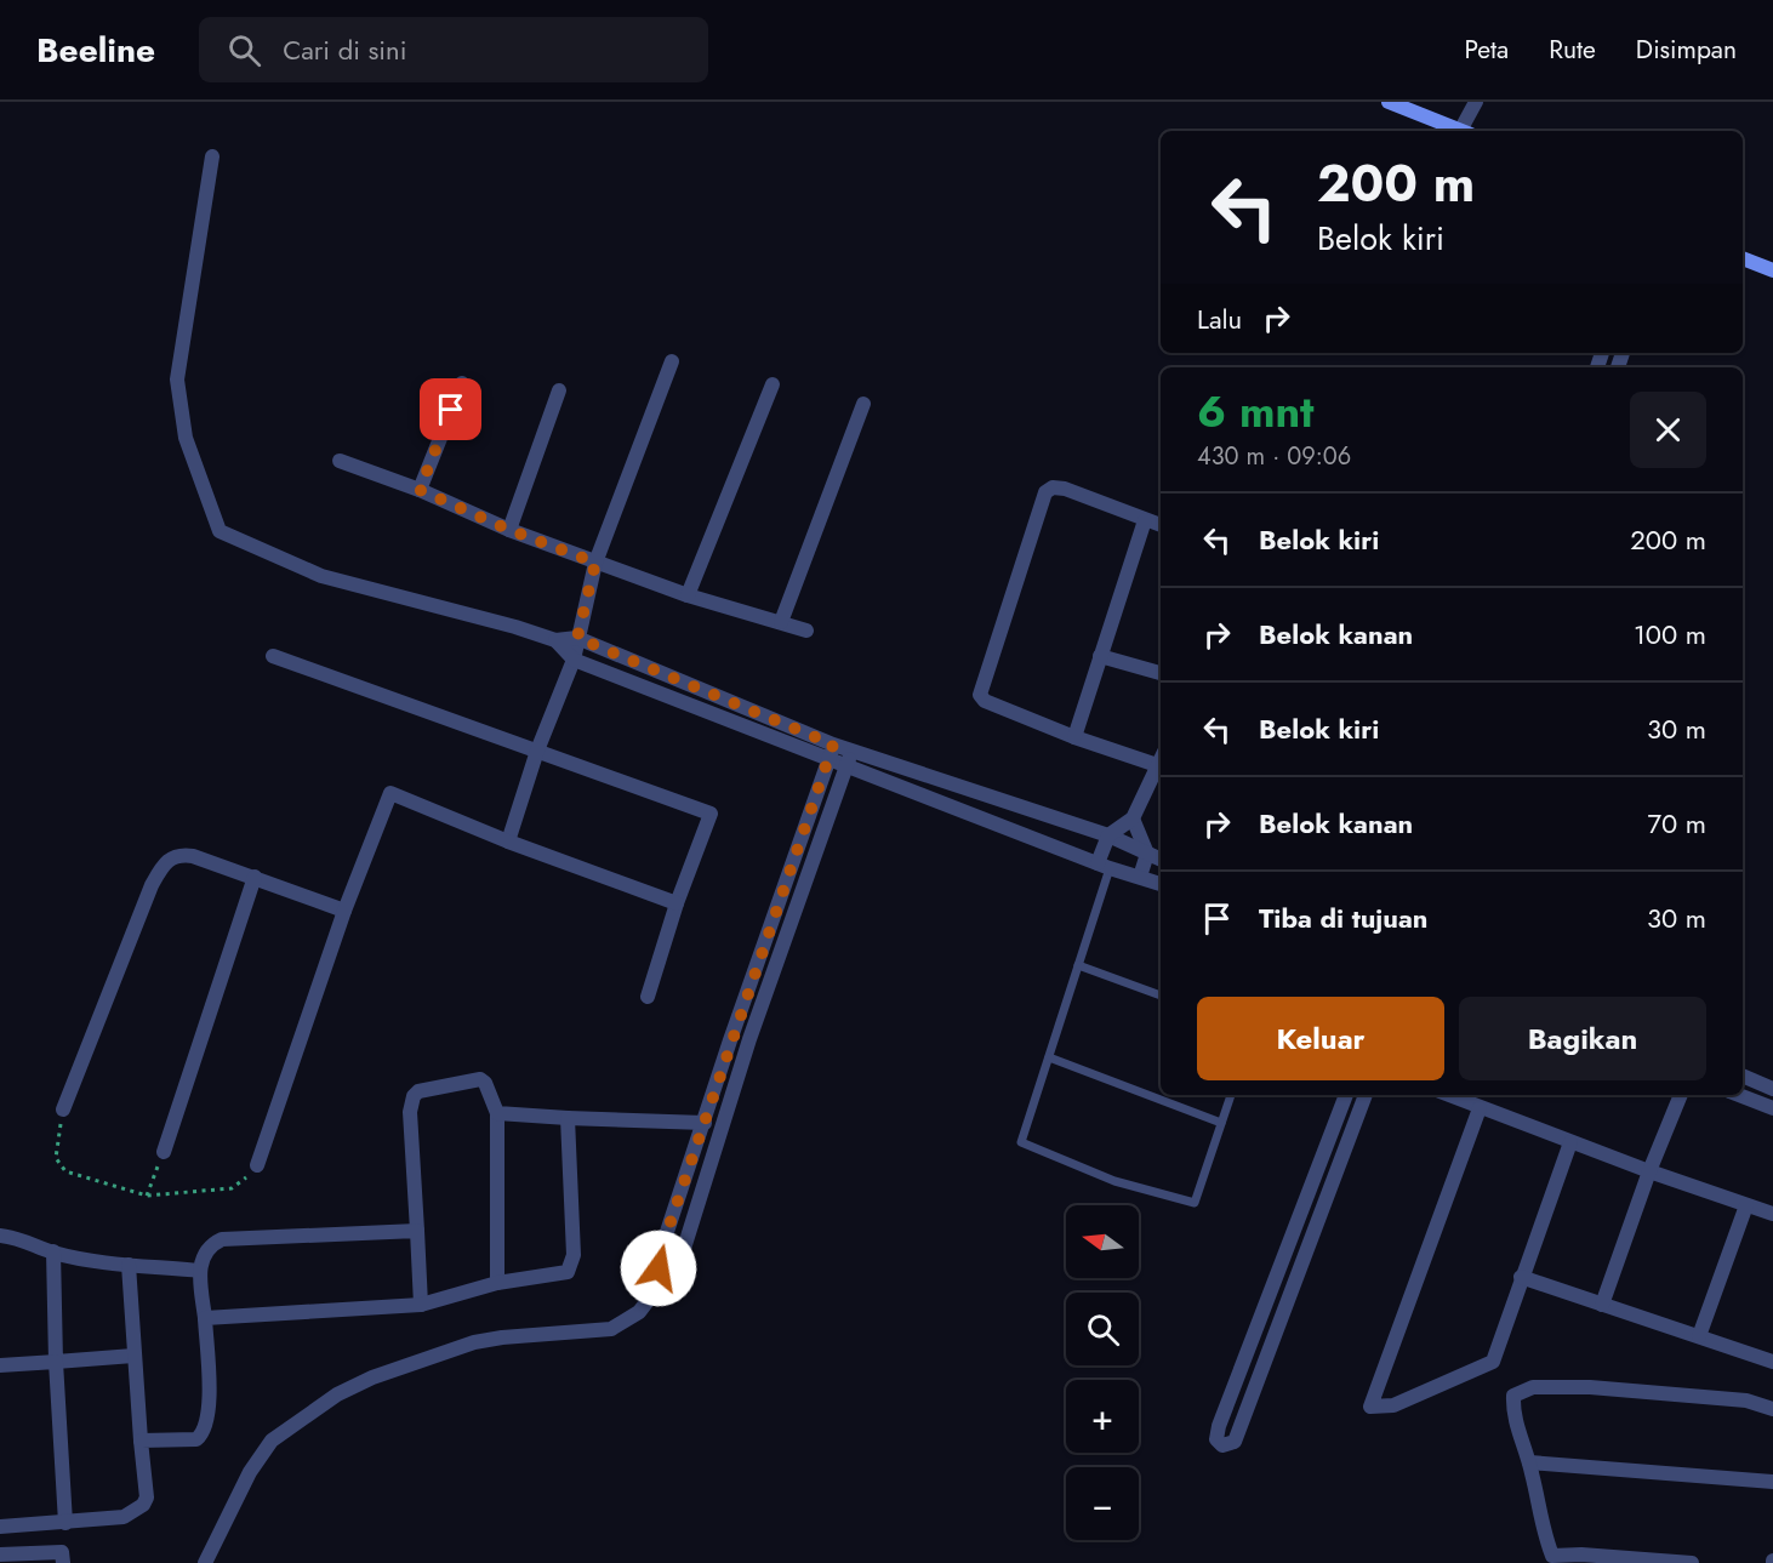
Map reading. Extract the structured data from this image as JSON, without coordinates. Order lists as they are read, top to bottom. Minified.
{"north":"left","page":{"header":"Beeline","search":"Cari di sini","nav":["Peta","Rute","Disimpan"],"turn":["200 m","Belok kiri"],"then":"Lalu","heading":["6 mnt","430 m · 09:06"],"list":[{"name":"Belok kiri","value":"200 m"},{"name":"Belok kanan","value":"100 m"},{"name":"Belok kiri","value":"30 m"},{"name":"Belok kanan","value":"70 m"},{"name":"Tiba di tujuan","value":"30 m"}],"buttons":["Keluar","Bagikan"],"map_buttons":["+","−"]}}
